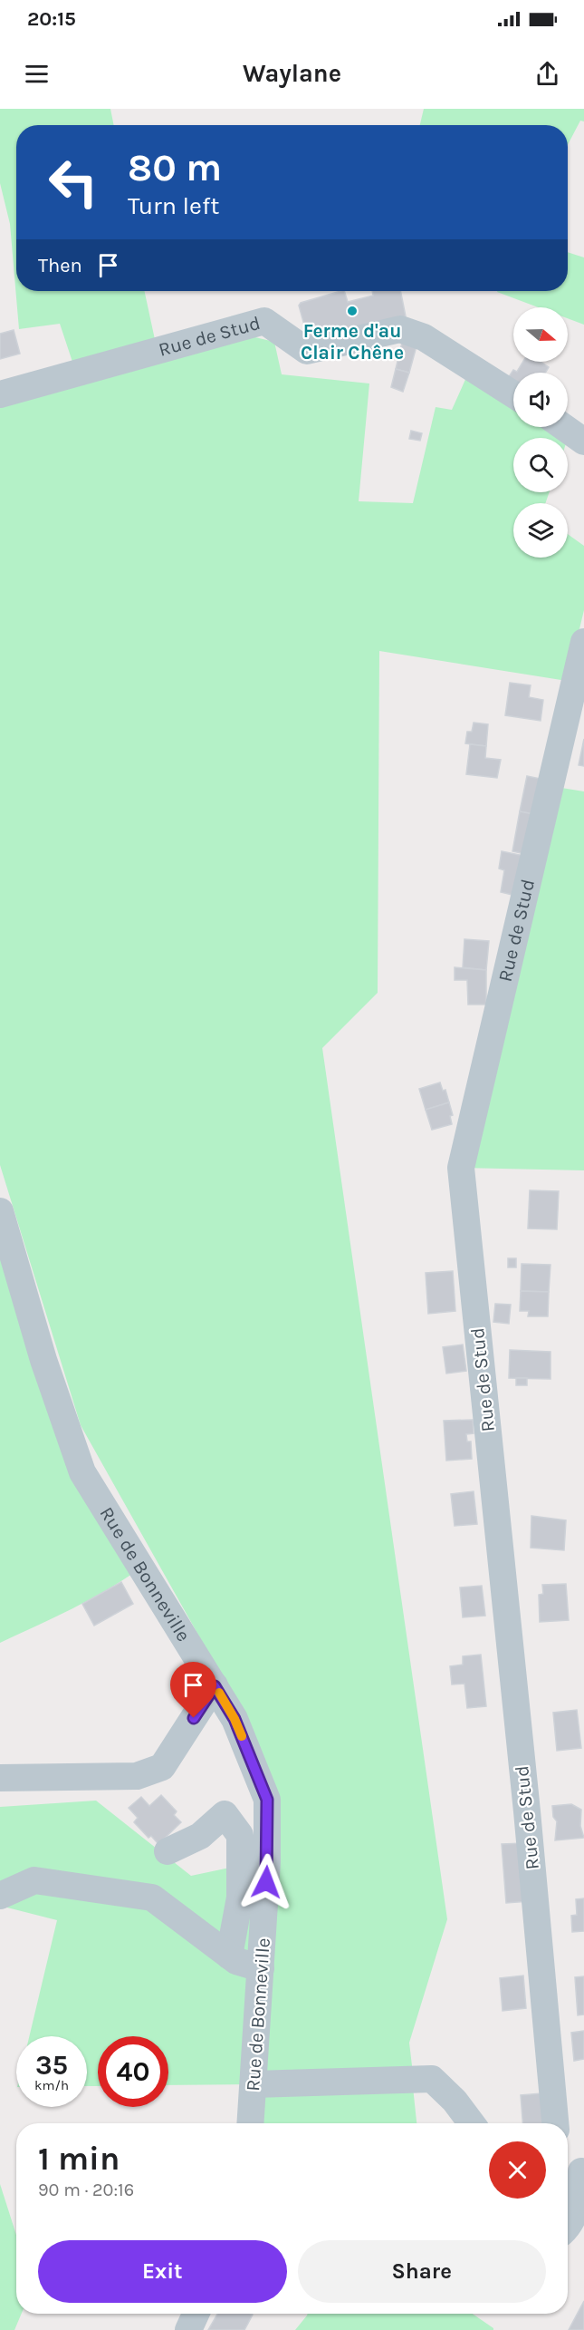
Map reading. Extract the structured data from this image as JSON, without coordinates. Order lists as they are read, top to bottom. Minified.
{"streets":{"street":["Rue de Stud","Rue de Bonneville"]},"places":["Ferme d'au Clair Chêne"],"north":"right","page":{"status":"20:15","header":"Waylane","turn":["80 m","Turn left"],"then":"Then","speed":"35 km/h","limit":"40","heading":["1 min","90 m · 20:16"],"buttons":["Exit","Share"]}}
